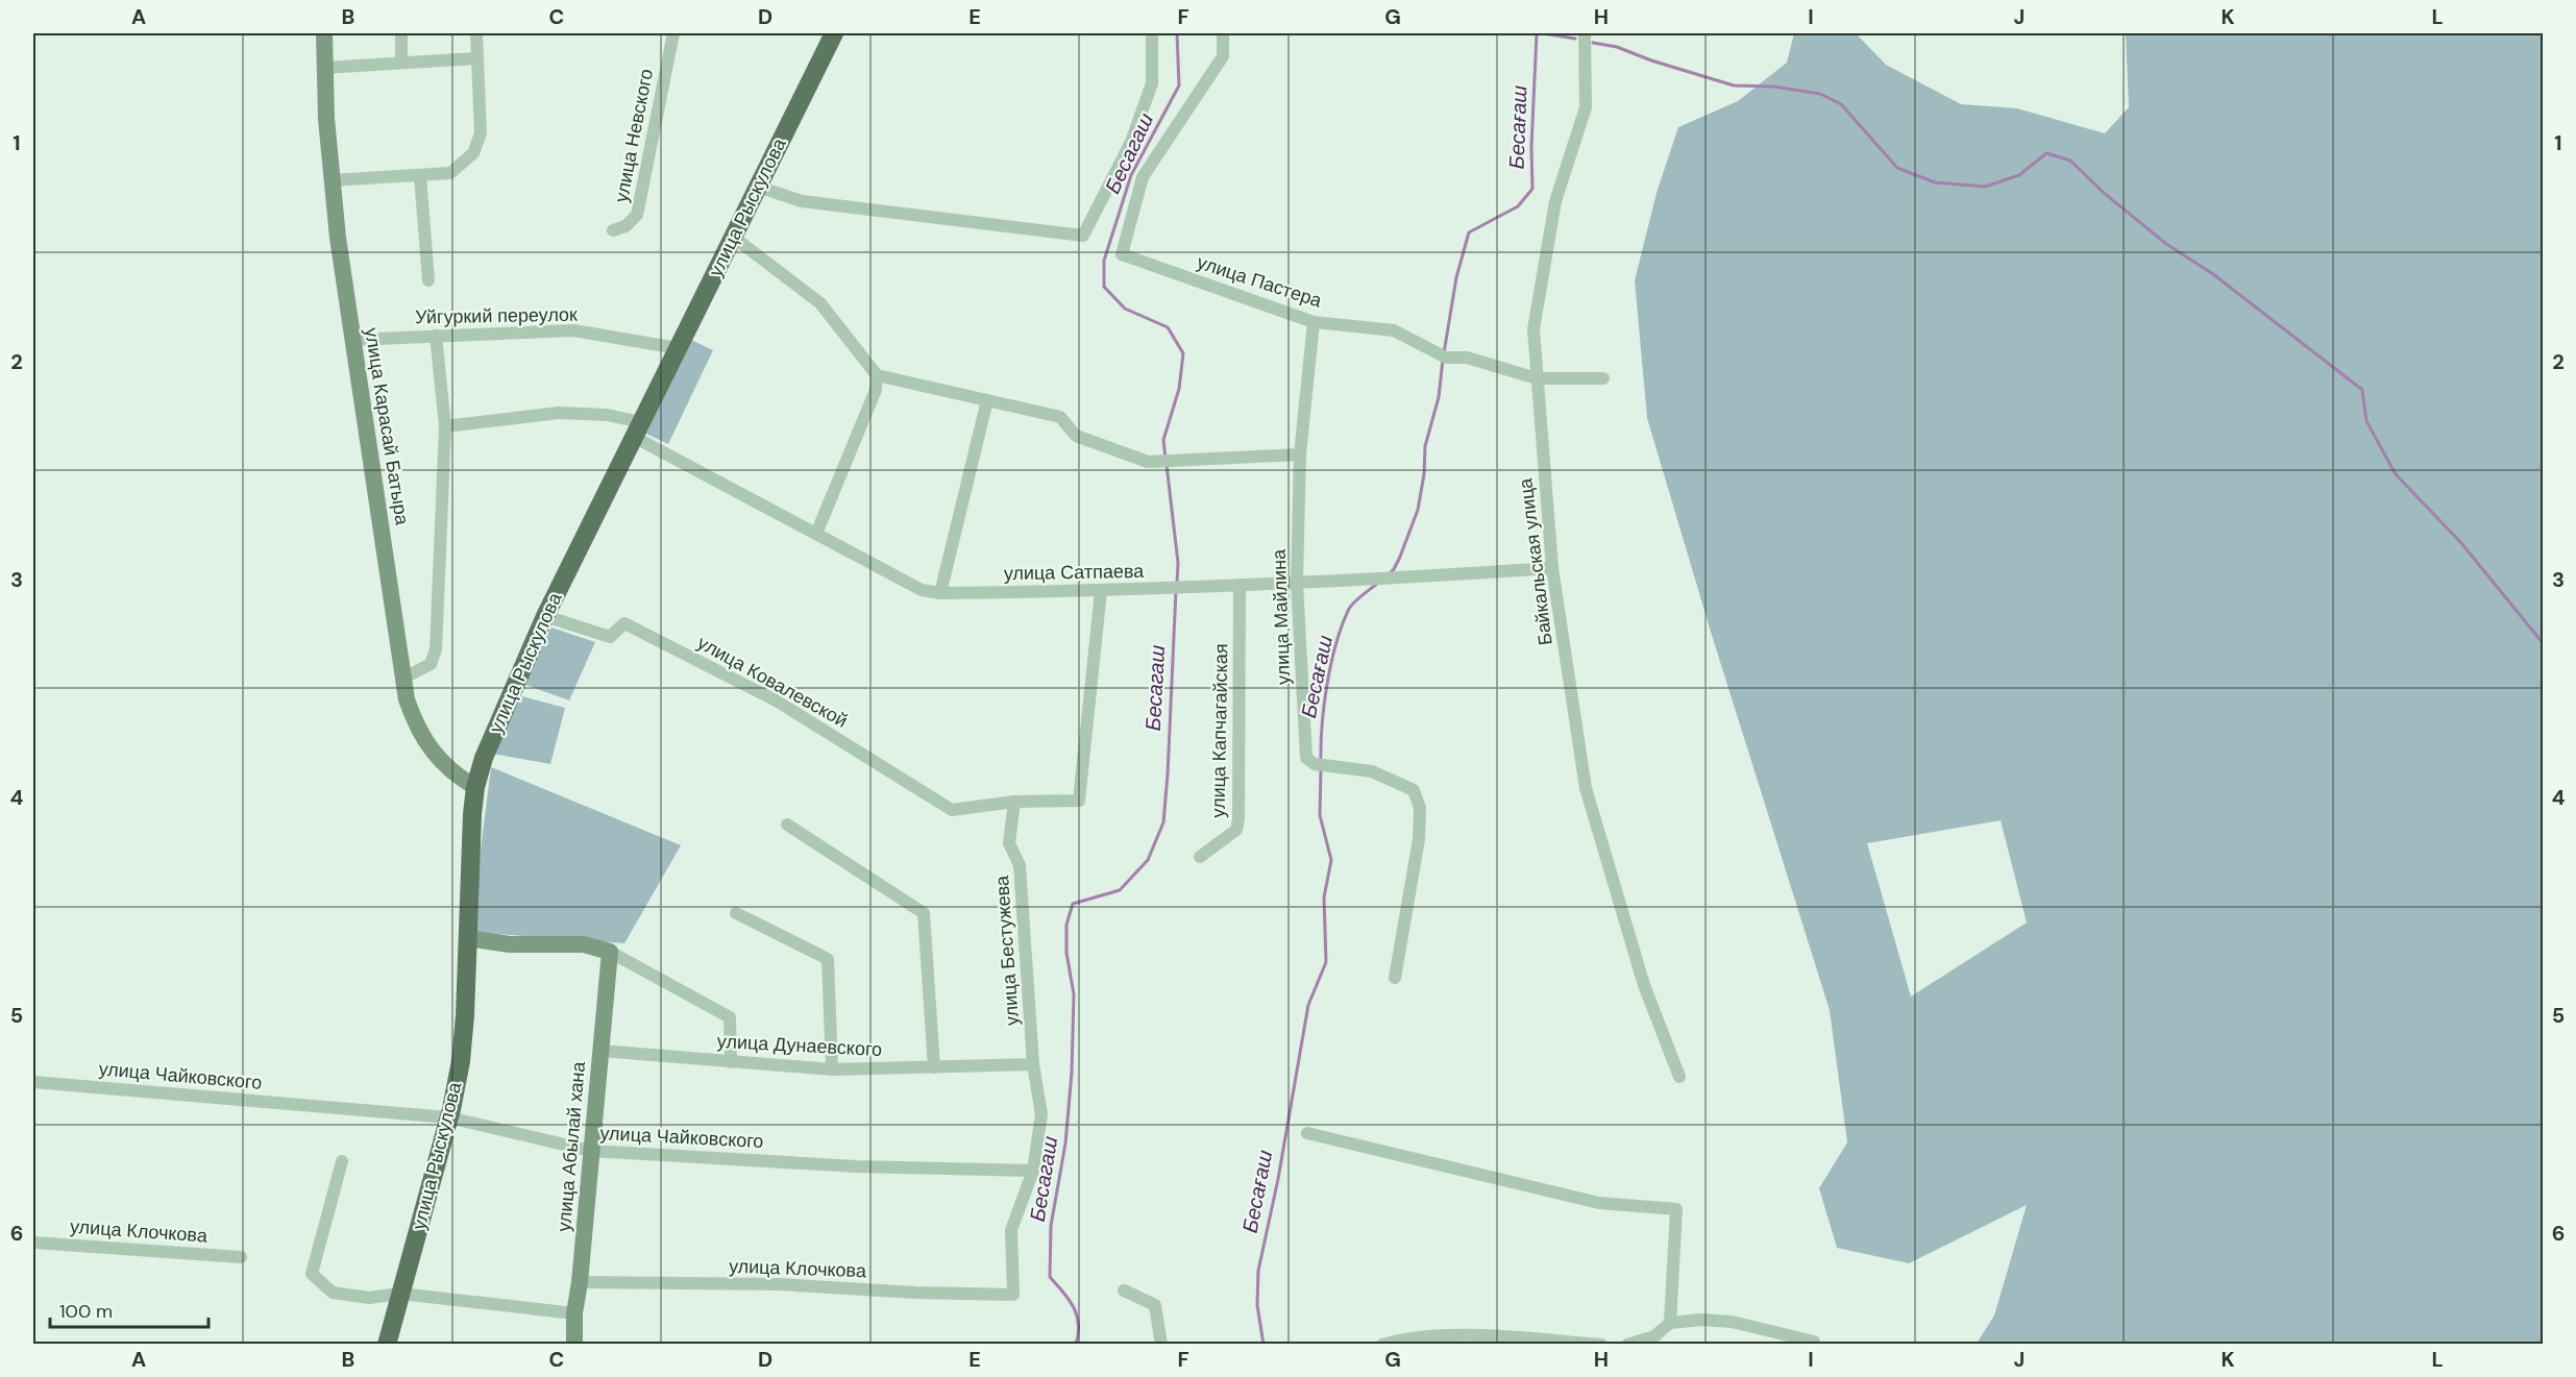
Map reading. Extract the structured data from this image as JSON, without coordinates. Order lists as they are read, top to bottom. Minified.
{"streets":{"main road":["улица Рыскулова","улица Карасай Батыра","улица Абылай хана"],"street":["улица Невского","улица Пастера","Уйгуркий переулок","Байкальская улица","улица Сатпаева","улица Майлина","улица Ковалевской","улица Капчагайская","улица Бестужева","улица Дунаевского","улица Чайковского","улица Клочкова"]},"crossings":[["улица Рыскулова","Уйгуркий переулок"],["улица Рыскулова","улица Карасай Батыра"],["улица Рыскулова","улица Сатпаева"],["улица Рыскулова","улица Ковалевской"],["улица Рыскулова","улица Чайковского"],["улица Пастера","Байкальская улица"],["улица Пастера","улица Майлина"],["Уйгуркий переулок","улица Карасай Батыра"],["улица Карасай Батыра","улица Сатпаева"],["Байкальская улица","улица Сатпаева"],["улица Сатпаева","улица Майлина"],["улица Сатпаева","улица Капчагайская"],["улица Ковалевской","улица Бестужева"],["улица Бестужева","улица Дунаевского"],["улица Бестужева","улица Чайковского"],["улица Бестужева","улица Клочкова"],["улица Дунаевского","улица Абылай хана"],["улица Чайковского","улица Абылай хана"],["улица Абылай хана","улица Клочкова"]],"water":["Бесағаш","Бесагаш"],"scale_bar":"100 m","grid":{"columns":["A","B","C","D","E","F","G","H","I","J","K","L"],"rows":["1","2","3","4","5","6"]}}
